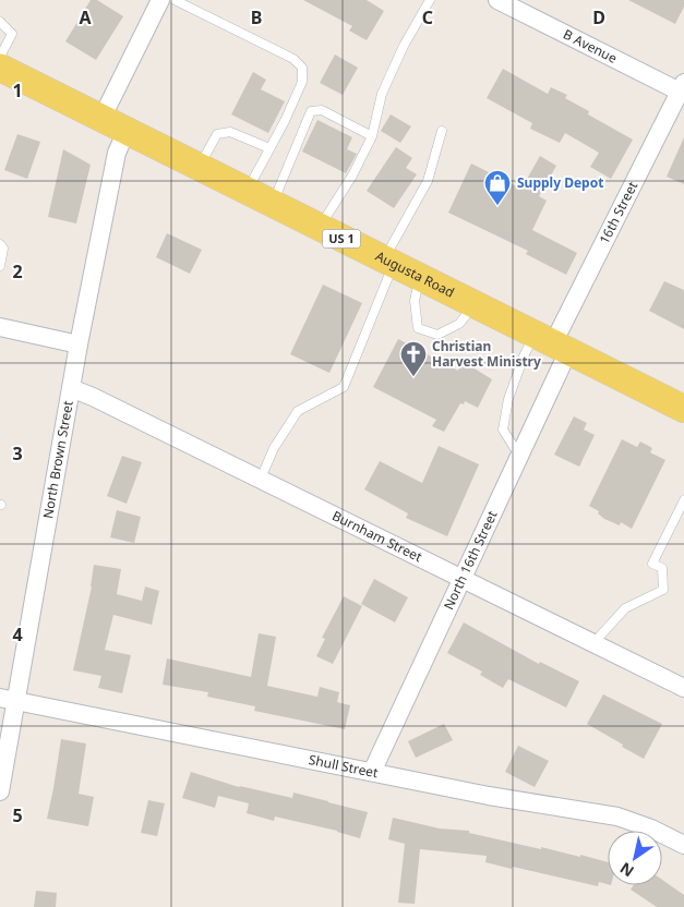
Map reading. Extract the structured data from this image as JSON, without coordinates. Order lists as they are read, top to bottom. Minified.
{"streets":{"main road":["US 1","Augusta Road"],"street":["B Avenue","16th Street","North Brown Street","Burnham Street","North 16th Street","Shull Street"]},"crossings":[["B Avenue","16th Street"],["16th Street","Augusta Road"],["16th Street","North 16th Street"],["Augusta Road","North Brown Street"],["Augusta Road","North 16th Street"],["North Brown Street","Burnham Street"],["North Brown Street","Shull Street"],["Burnham Street","North 16th Street"],["North 16th Street","Shull Street"]],"places":{"shop":["Supply Depot"],"church":["Christian Harvest Ministry"]},"north":"bottom left","grid":{"columns":["A","B","C","D"],"rows":["1","2","3","4","5"]}}
